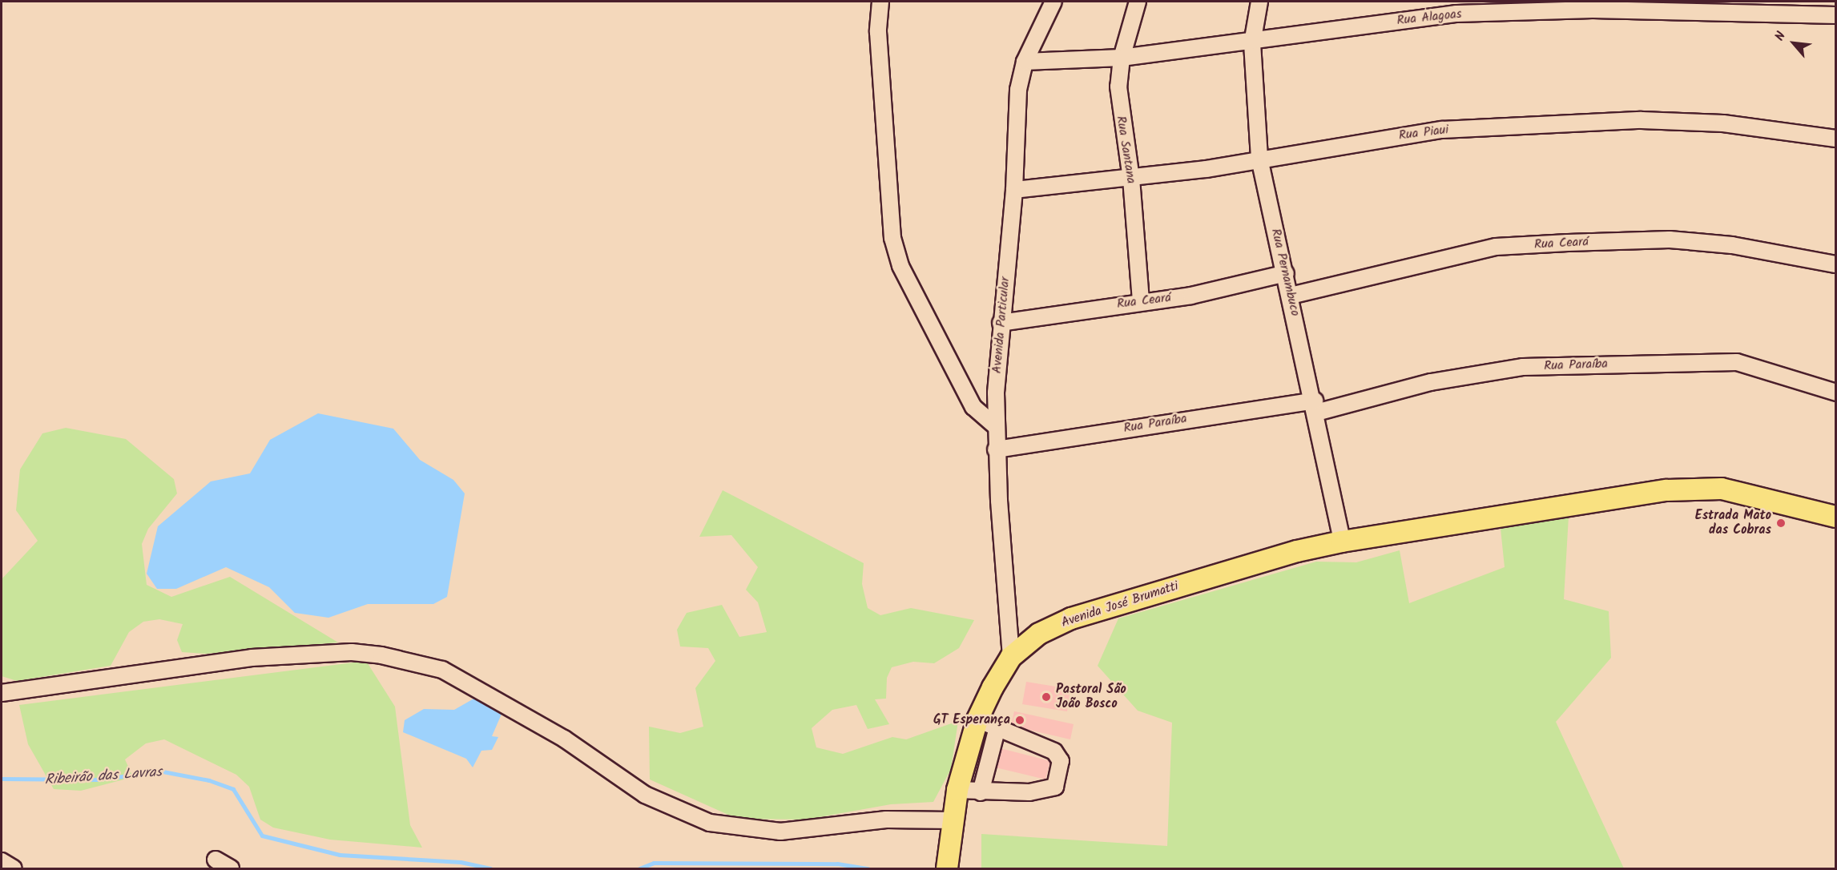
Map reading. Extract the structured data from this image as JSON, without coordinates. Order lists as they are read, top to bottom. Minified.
{"streets":{"main road":["Avenida José Brumatti"],"street":["Rua Alagoas","Rua Piaui","Rua Santana","Rua Ceará","Rua Pernambuco","Avenida Particular","Rua Paraíba"]},"crossings":[["Rua Alagoas","Rua Santana"],["Rua Alagoas","Rua Pernambuco"],["Rua Alagoas","Avenida Particular"],["Rua Piaui","Rua Santana"],["Rua Piaui","Rua Pernambuco"],["Rua Piaui","Avenida Particular"],["Rua Santana","Rua Ceará"],["Rua Ceará","Rua Pernambuco"],["Rua Ceará","Avenida Particular"],["Rua Pernambuco","Rua Paraíba"],["Rua Pernambuco","Avenida José Brumatti"],["Avenida Particular","Rua Paraíba"],["Avenida Particular","Avenida José Brumatti"]],"water":["Ribeirão das Lavras"],"places":["Estrada Mato das Cobras","Pastoral São João Bosco","GT Esperança"],"north":"top left"}
